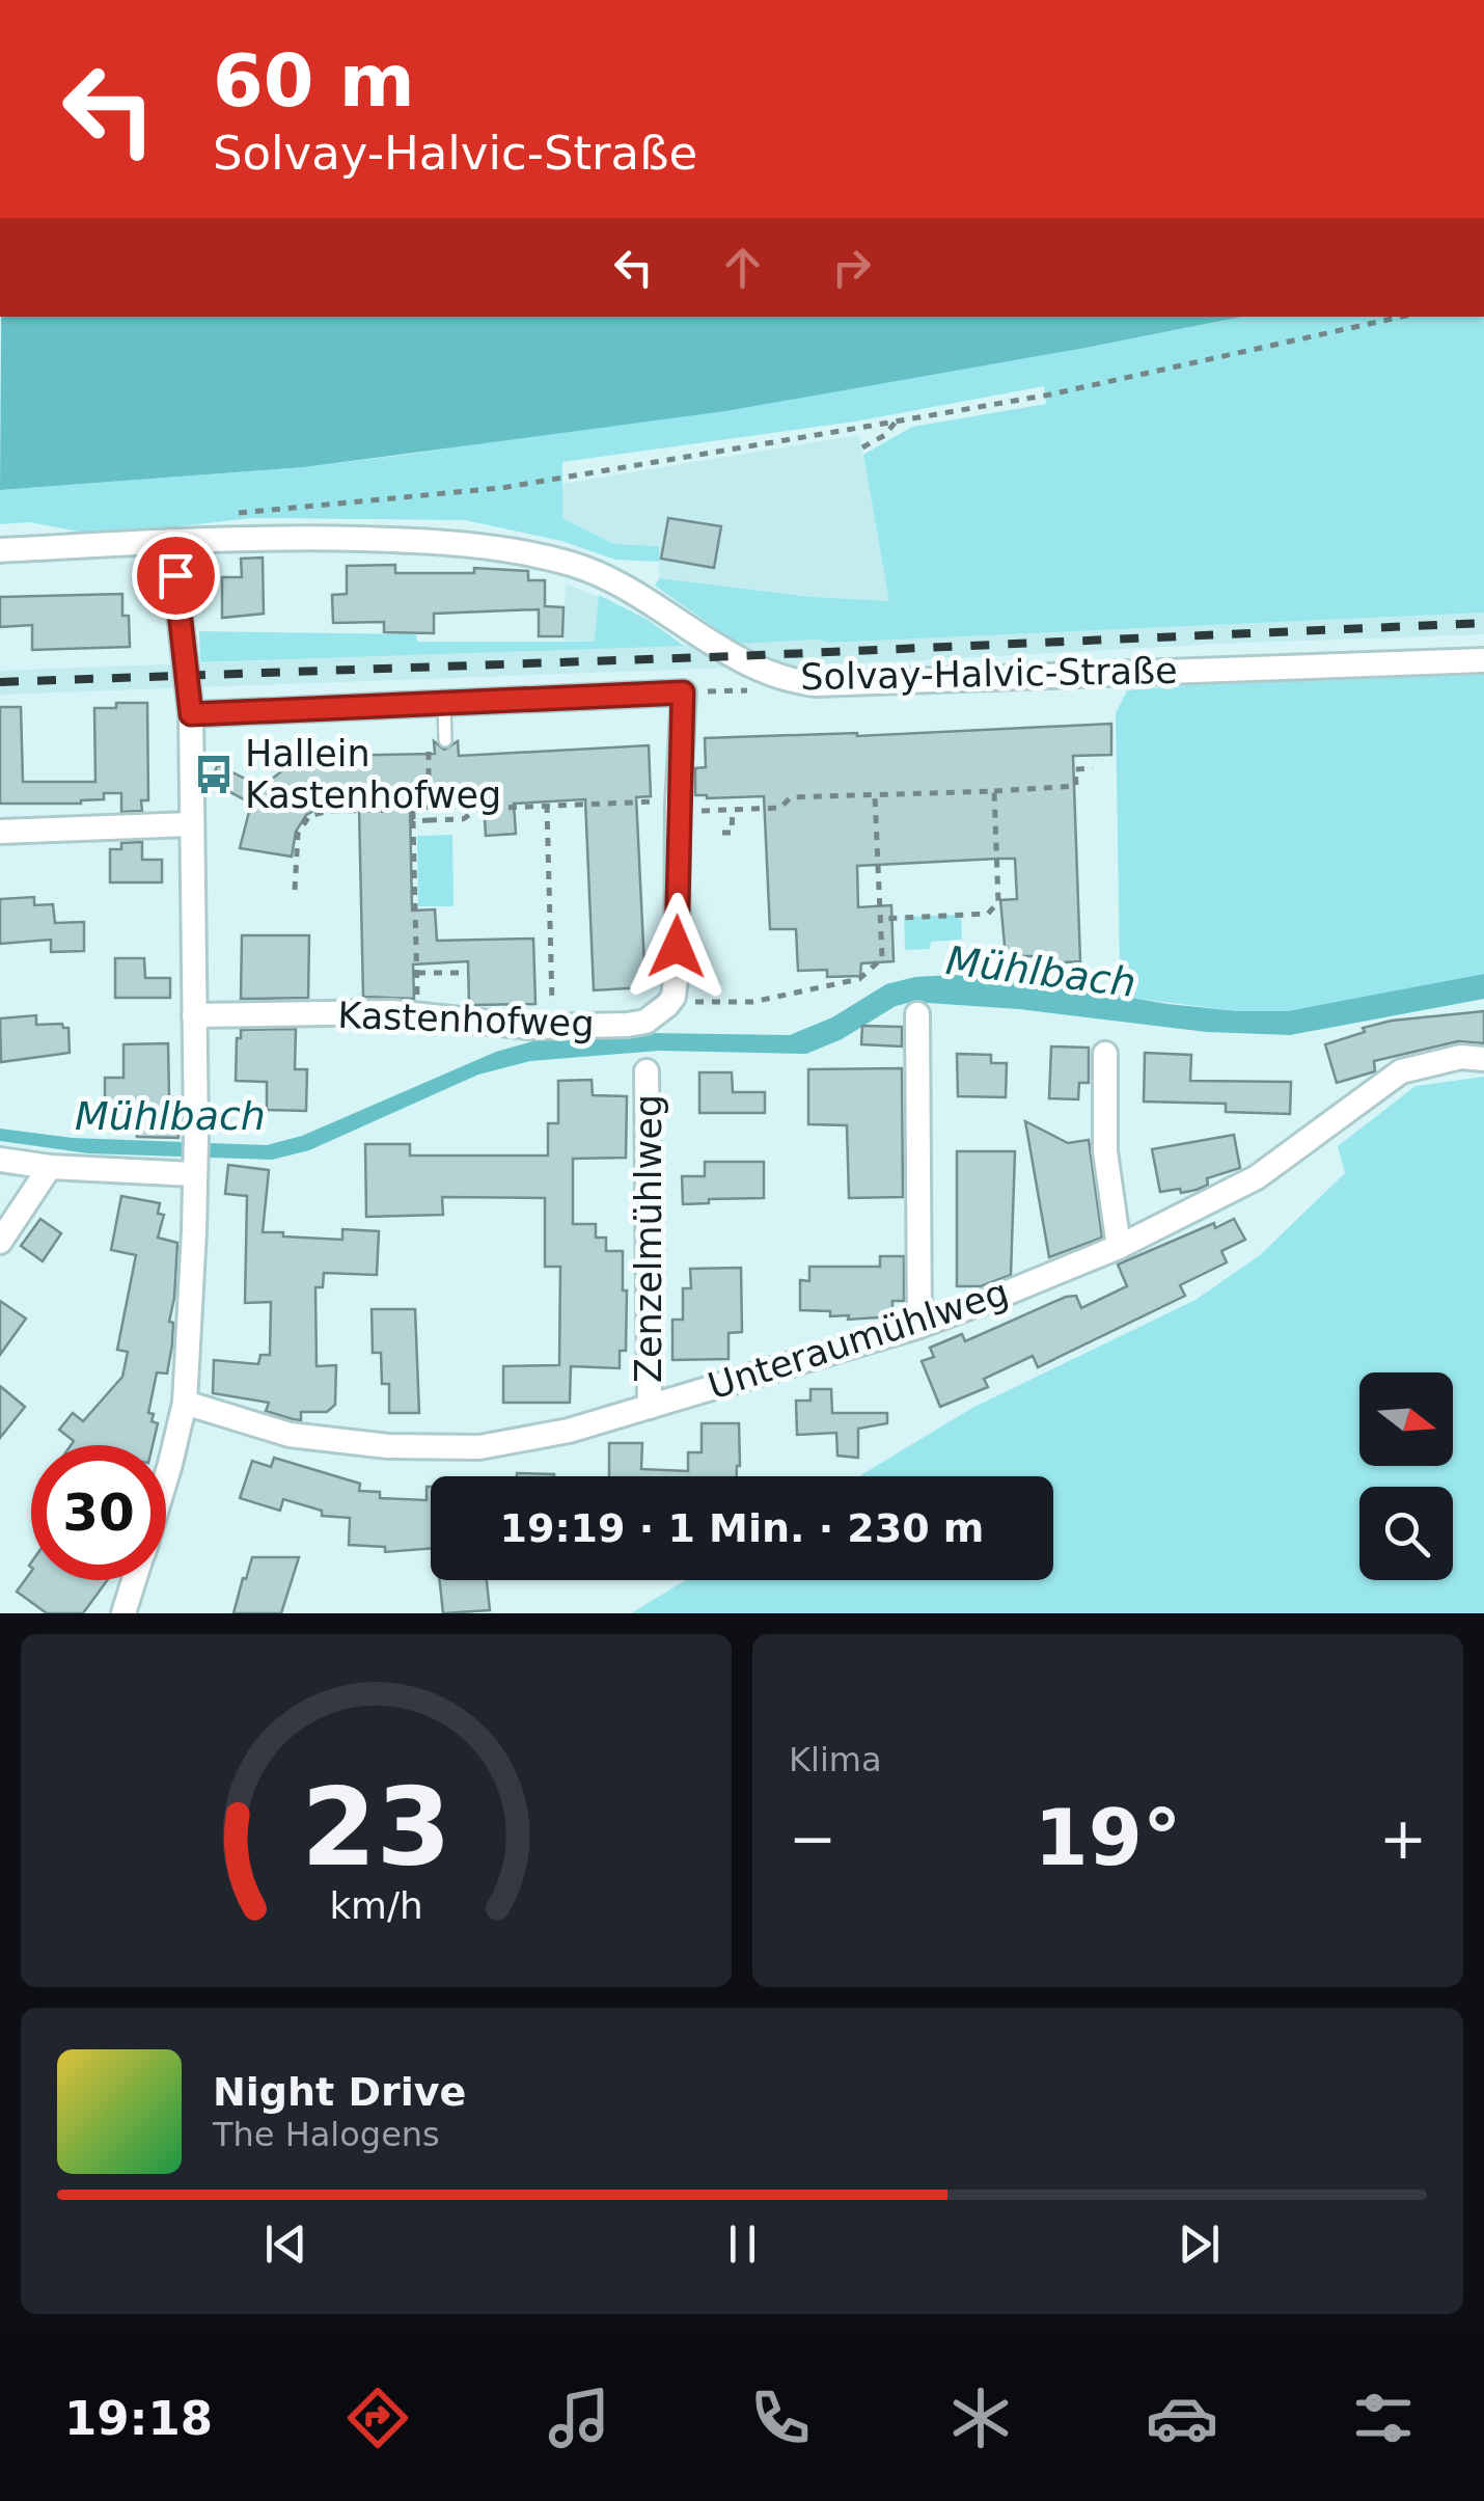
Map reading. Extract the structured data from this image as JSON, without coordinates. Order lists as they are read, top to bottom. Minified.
{"streets":{"street":["Solvay-Halvic-Straße","Kastenhofweg","Zenzelmühlweg","Unteraumühlweg"]},"crossings":[["Zenzelmühlweg","Unteraumühlweg"]],"water":["Mühlbach"],"places":{"bus stop":["Hallein Kastenhofweg"]},"north":"right","page":{"turn":["60 m","Solvay-Halvic-Straße"],"limit":"30","trip":"19:19 · 1 Min. · 230 m","tile":"Klima","heat":["−","19°","+"],"song":["Night Drive","The Halogens"],"tabs":"19:18","gauge":["23","km/h"]}}
